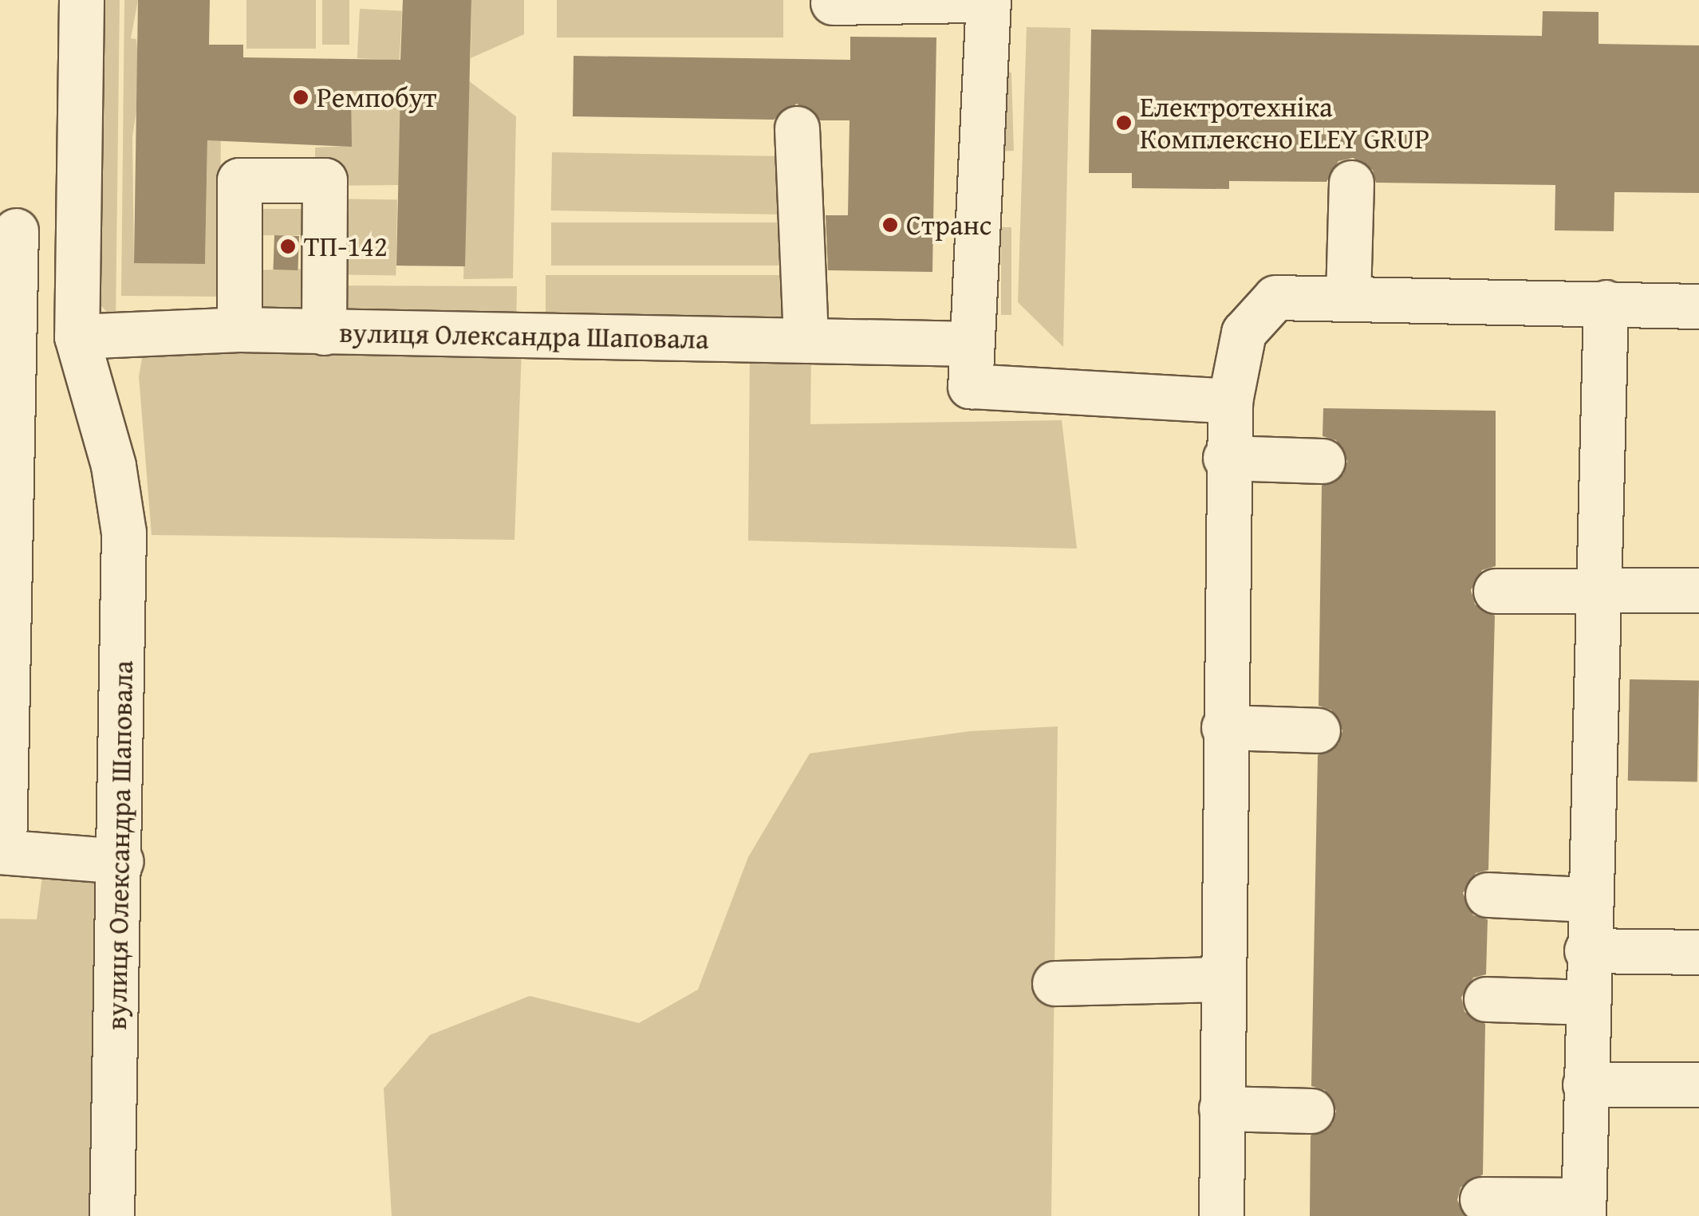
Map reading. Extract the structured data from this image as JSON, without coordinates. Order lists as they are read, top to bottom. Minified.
{"streets":{"lane":["вулиця Олександра Шаповала"]},"places":["Ремпобут","Електротехніка Комплексно ELEY GRUP","Странс","ТП-142"]}
